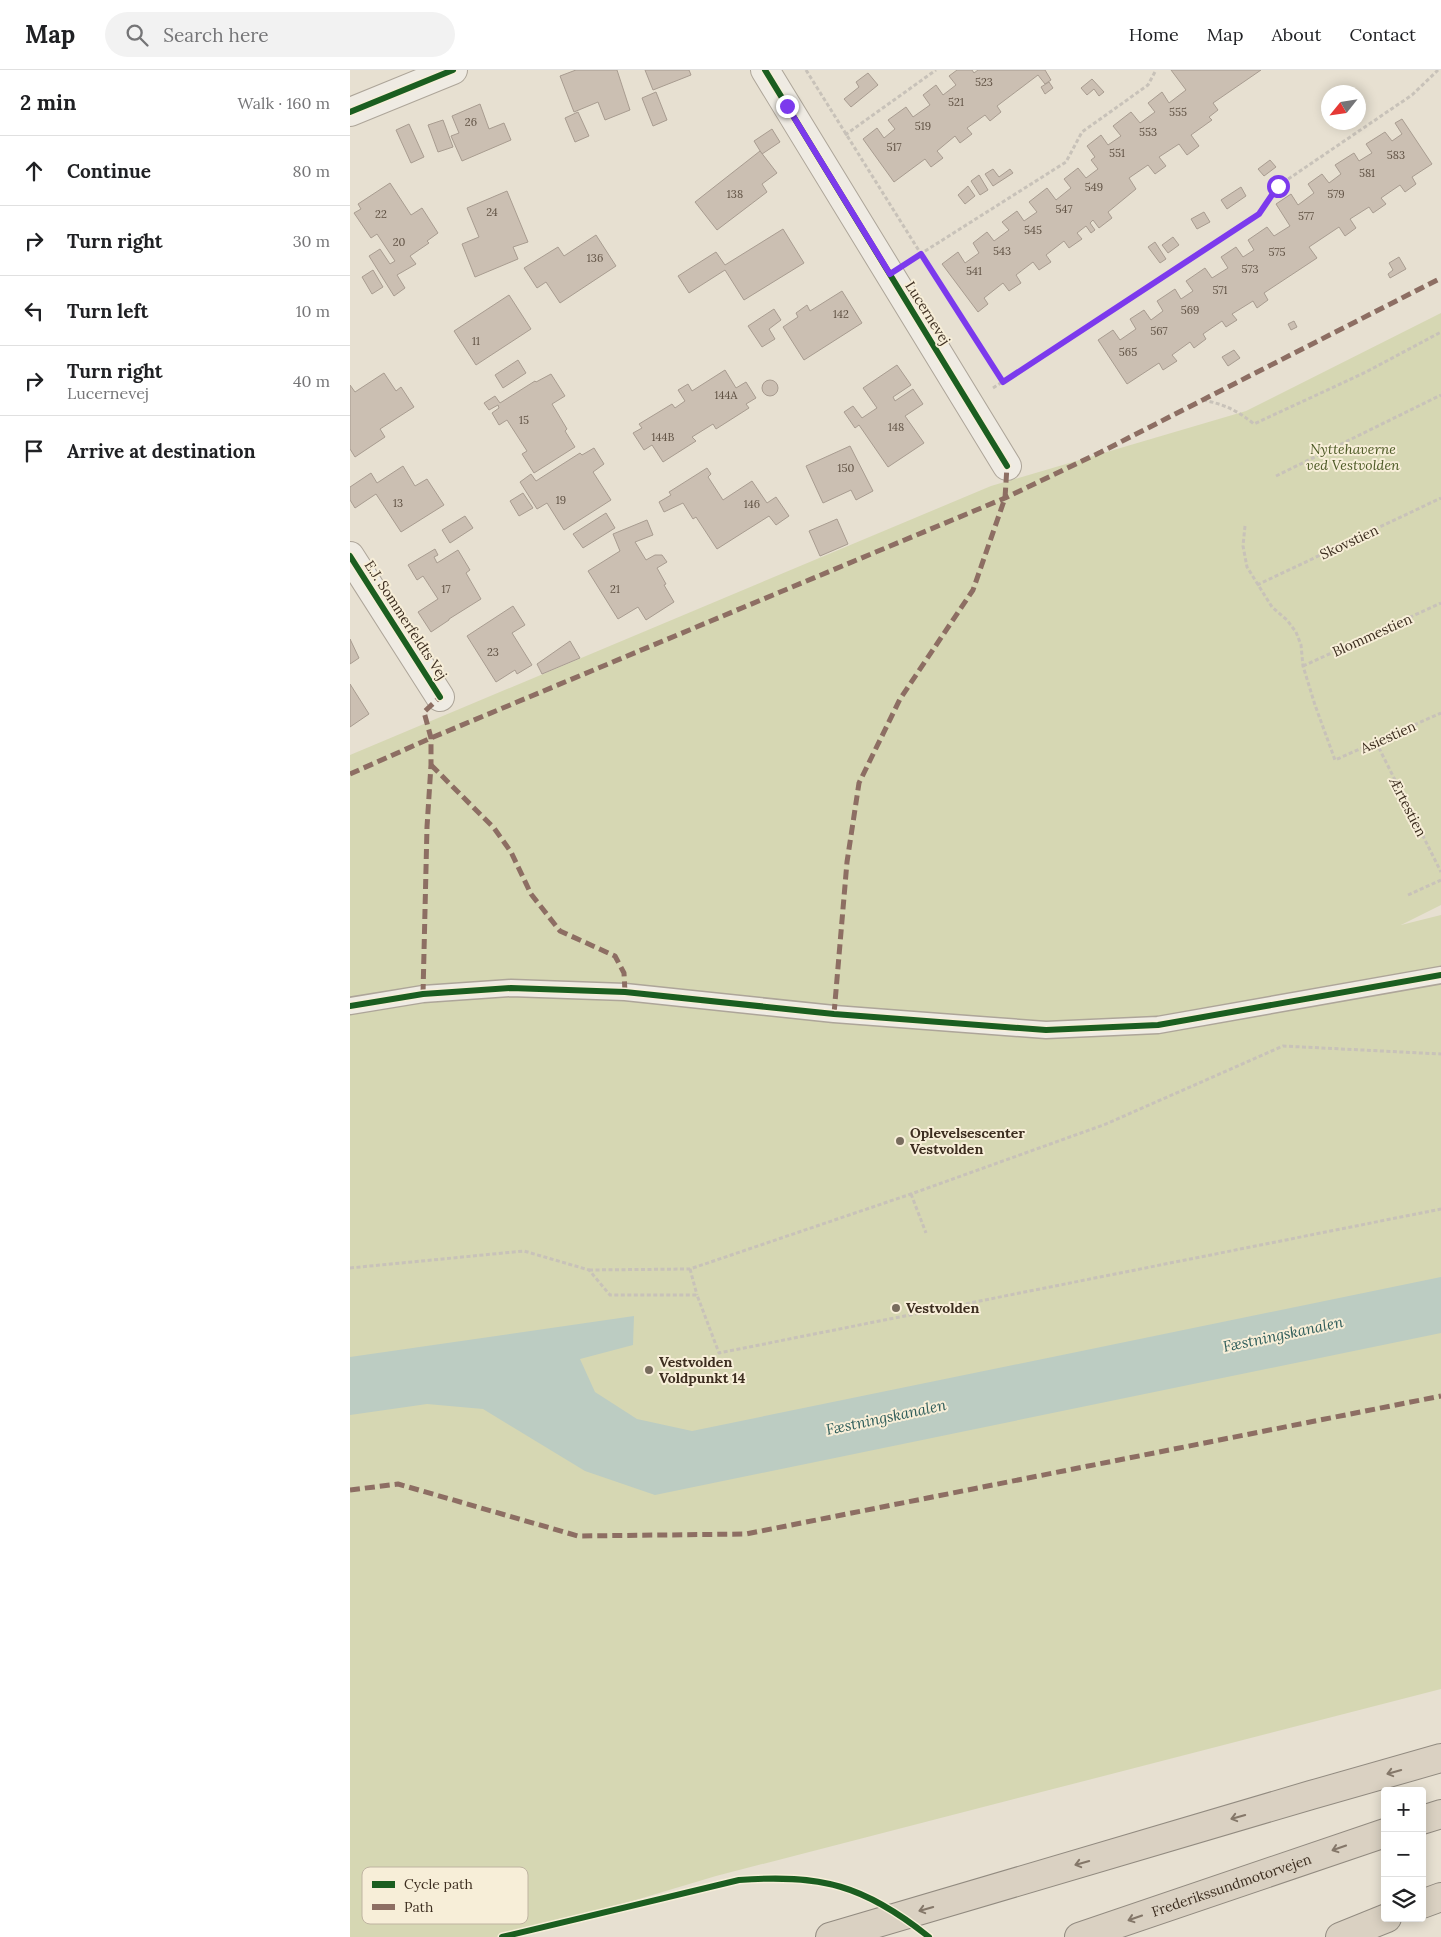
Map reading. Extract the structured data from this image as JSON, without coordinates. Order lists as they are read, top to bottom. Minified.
{"streets":{"highway":["Frederikssundmotorvejen"],"street":["Lucernevej","E.J. Sommerfeldts Vej"],"path":["Skovstien","Blommestien","Asiestien","Ærtestien"]},"crossings":[["Blommestien","Asiestien"],["Asiestien","Ærtestien"]],"water":["Fæstningskanalen"],"parks":["Nyttehaverne ved Vestvolden"],"places":["Oplevelsescenter Vestvolden","Vestvolden","Vestvolden Voldpunkt 14"],"house_numbers":["523","521","555","26","519","553","517","551","583","581","549","138","579","547","24","22","577","545","20","543","575","136","573","541","571","569","142","567","11","565","144A","15","148","144B","150","19","13","146","17","21","23"],"legend":["Cycle path","Path"],"north":"bottom left","page":{"header":"Map","search":"Search here","nav":["Home","Map","About","Contact"],"heading":["2 min","Walk · 160 m"],"list":[["Continue","80 m"],["Turn right","30 m"],["Turn left","10 m"],["Turn right","Lucernevej","40 m"],"Arrive at destination"],"map_buttons":["+","−"]}}
